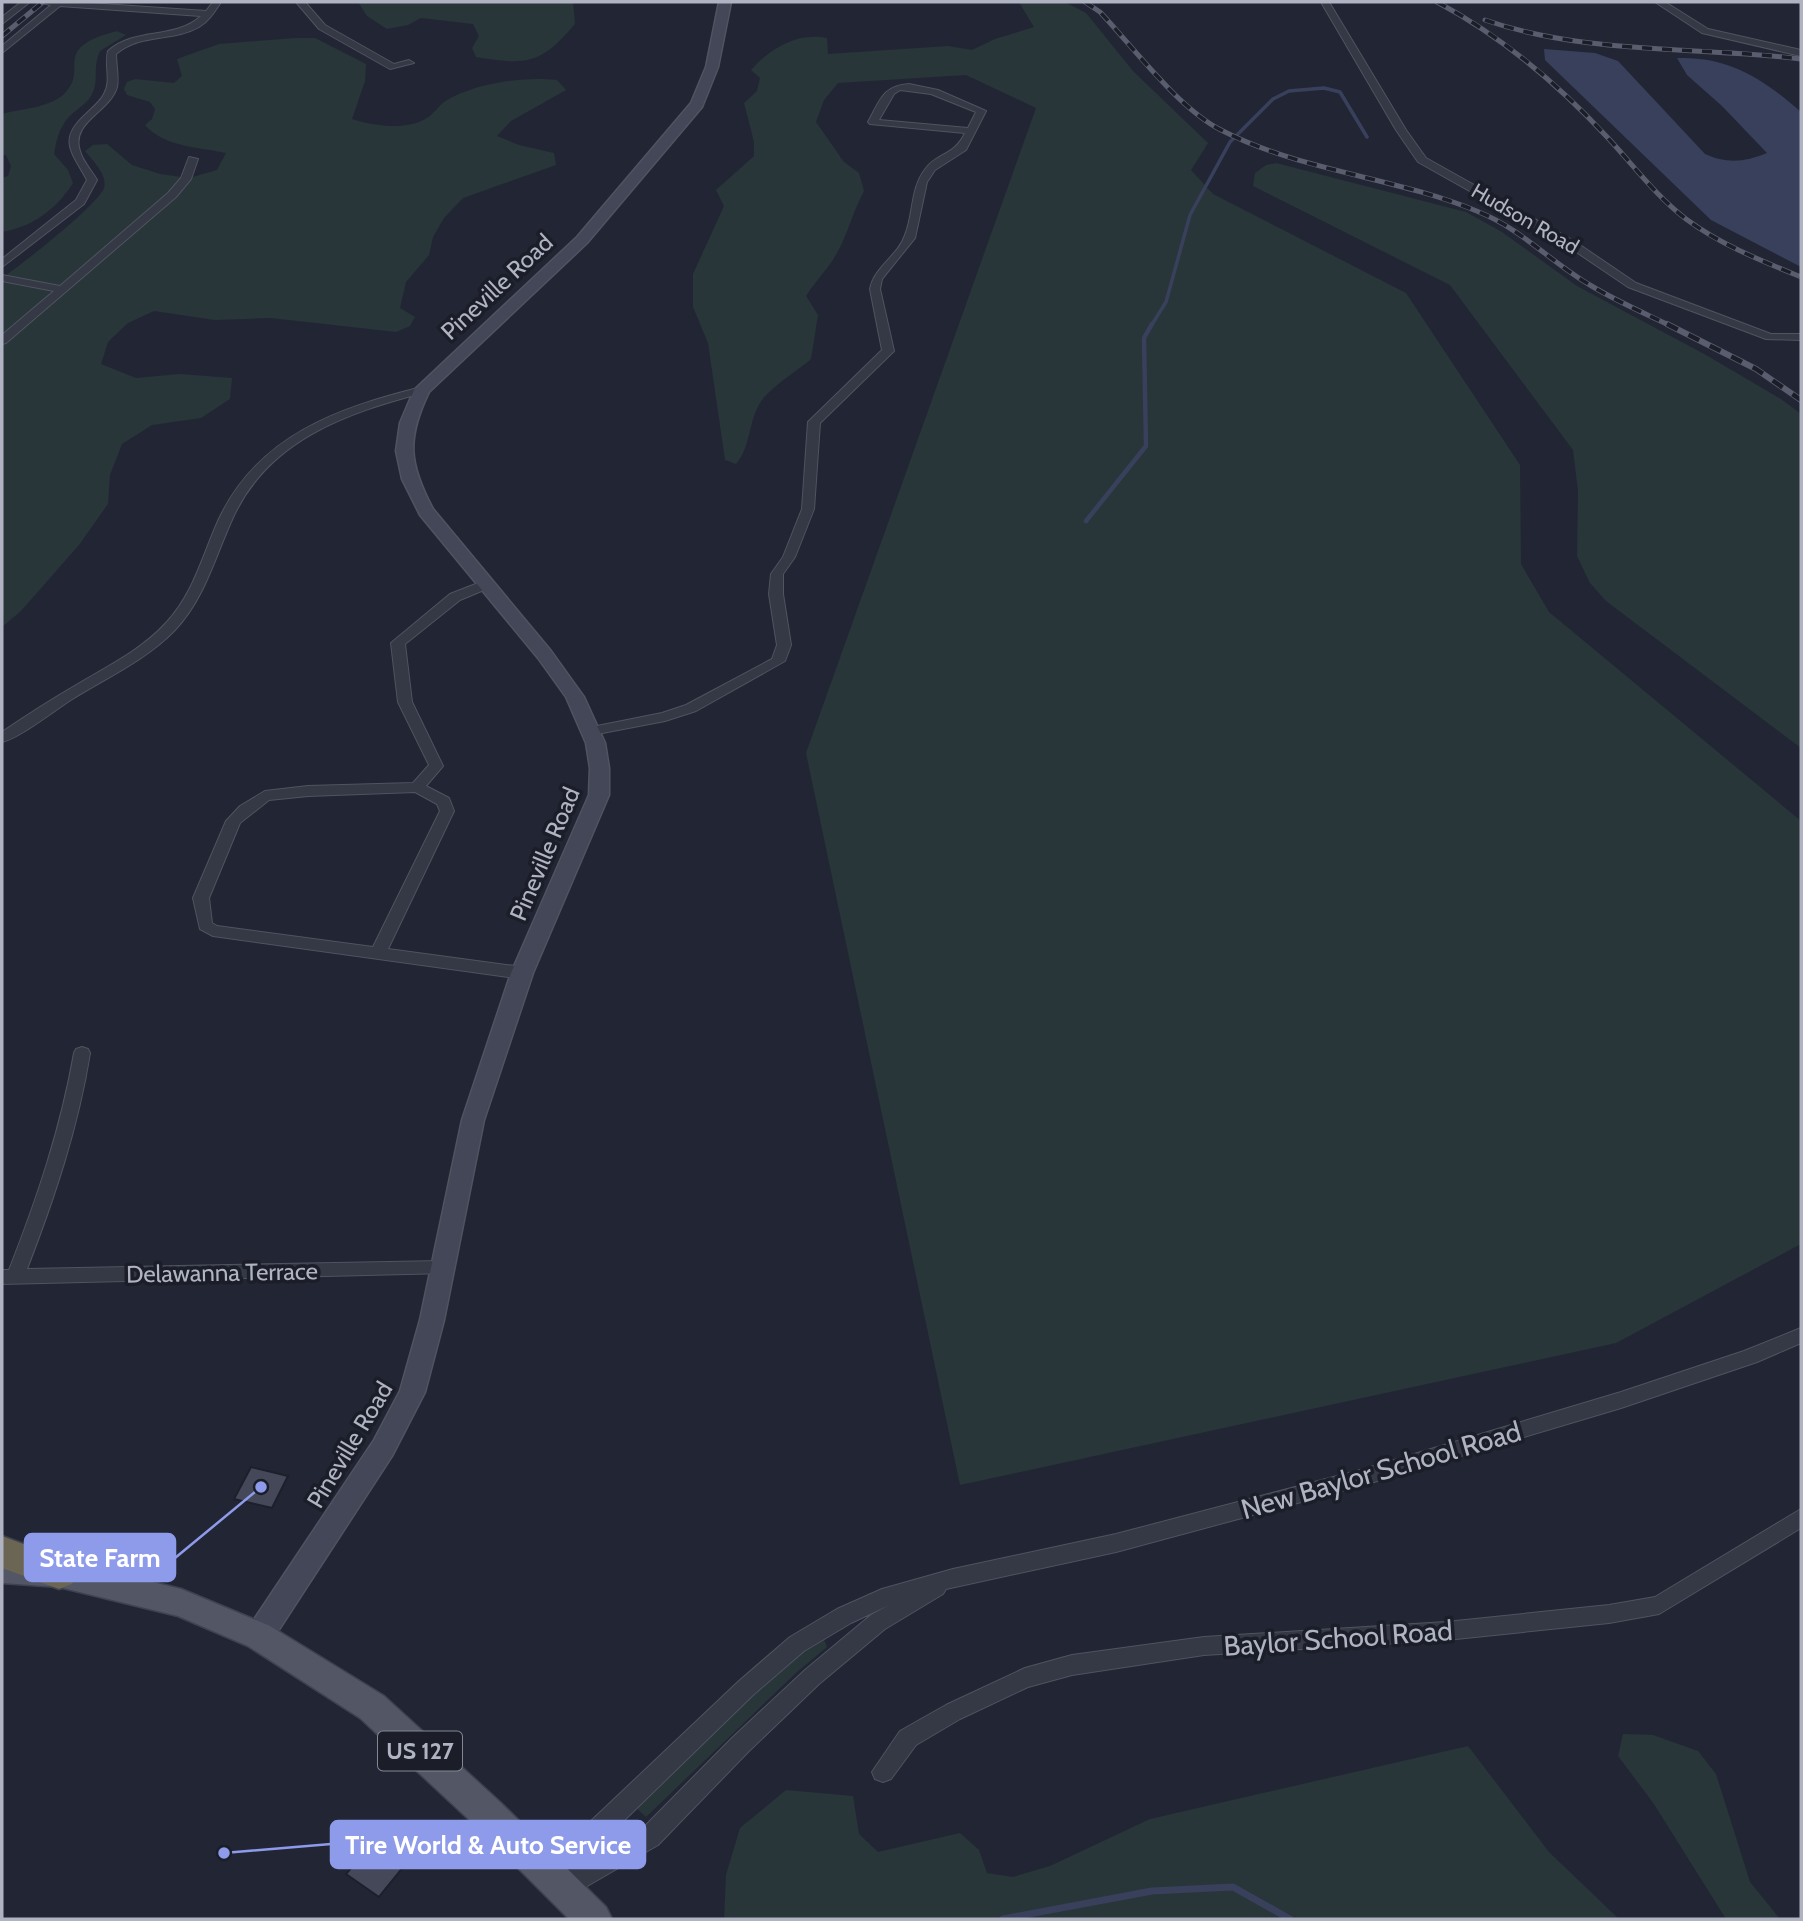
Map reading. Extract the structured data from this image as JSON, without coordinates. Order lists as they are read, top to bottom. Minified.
{"streets":{"main road":["Pineville Road","US 127"],"street":["Hudson Road","Delawanna Terrace","New Baylor School Road","Baylor School Road"]},"crossings":[["Pineville Road","Delawanna Terrace"],["Pineville Road","US 127"],["New Baylor School Road","US 127"]],"places":["State Farm","Tire World & Auto Service"]}
